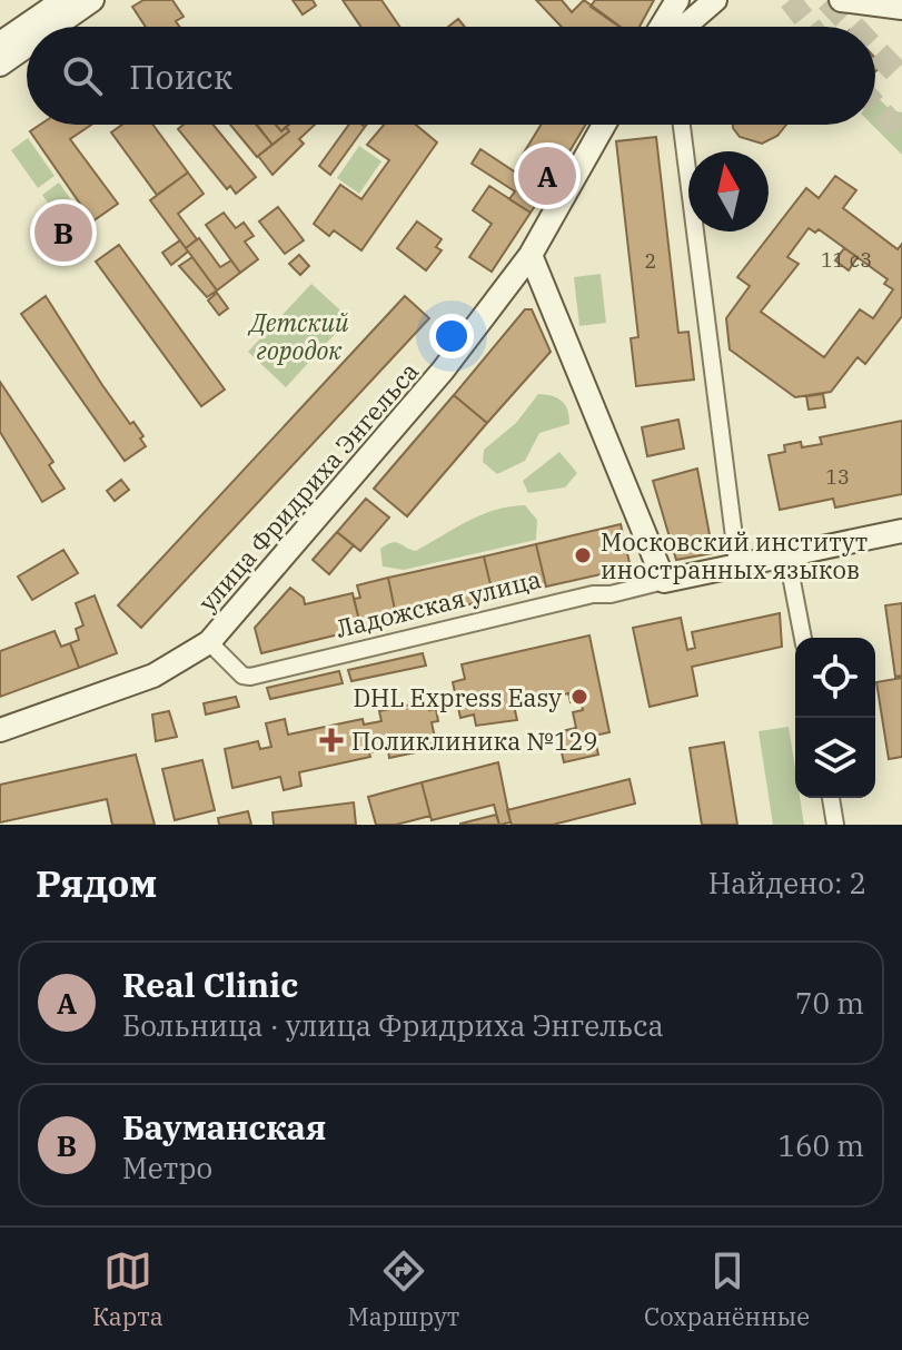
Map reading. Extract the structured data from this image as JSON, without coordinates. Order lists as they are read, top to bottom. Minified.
{"streets":{"street":["улица Фридриха Энгельса","Ладожская улица"]},"crossings":[["улица Фридриха Энгельса","Ладожская улица"]],"parks":["Детский городок"],"places":{"other":["Московский институт иностранных языков","DHL Express Easy"],"health":["Поликлиника №129"]},"house_numbers":["11 с3","2","13"],"north":"top","page":{"search":"Поиск","pins":["A","B"],"heading":["Рядом","Найдено: 2"],"list":[{"mark":"A","name":"Real Clinic","note":"Больница · улица Фридриха Энгельса","value":"70 m"},{"mark":"B","name":"Бауманская","note":"Метро","value":"160 m"}],"nav":["Карта","Маршрут","Сохранённые"]}}
